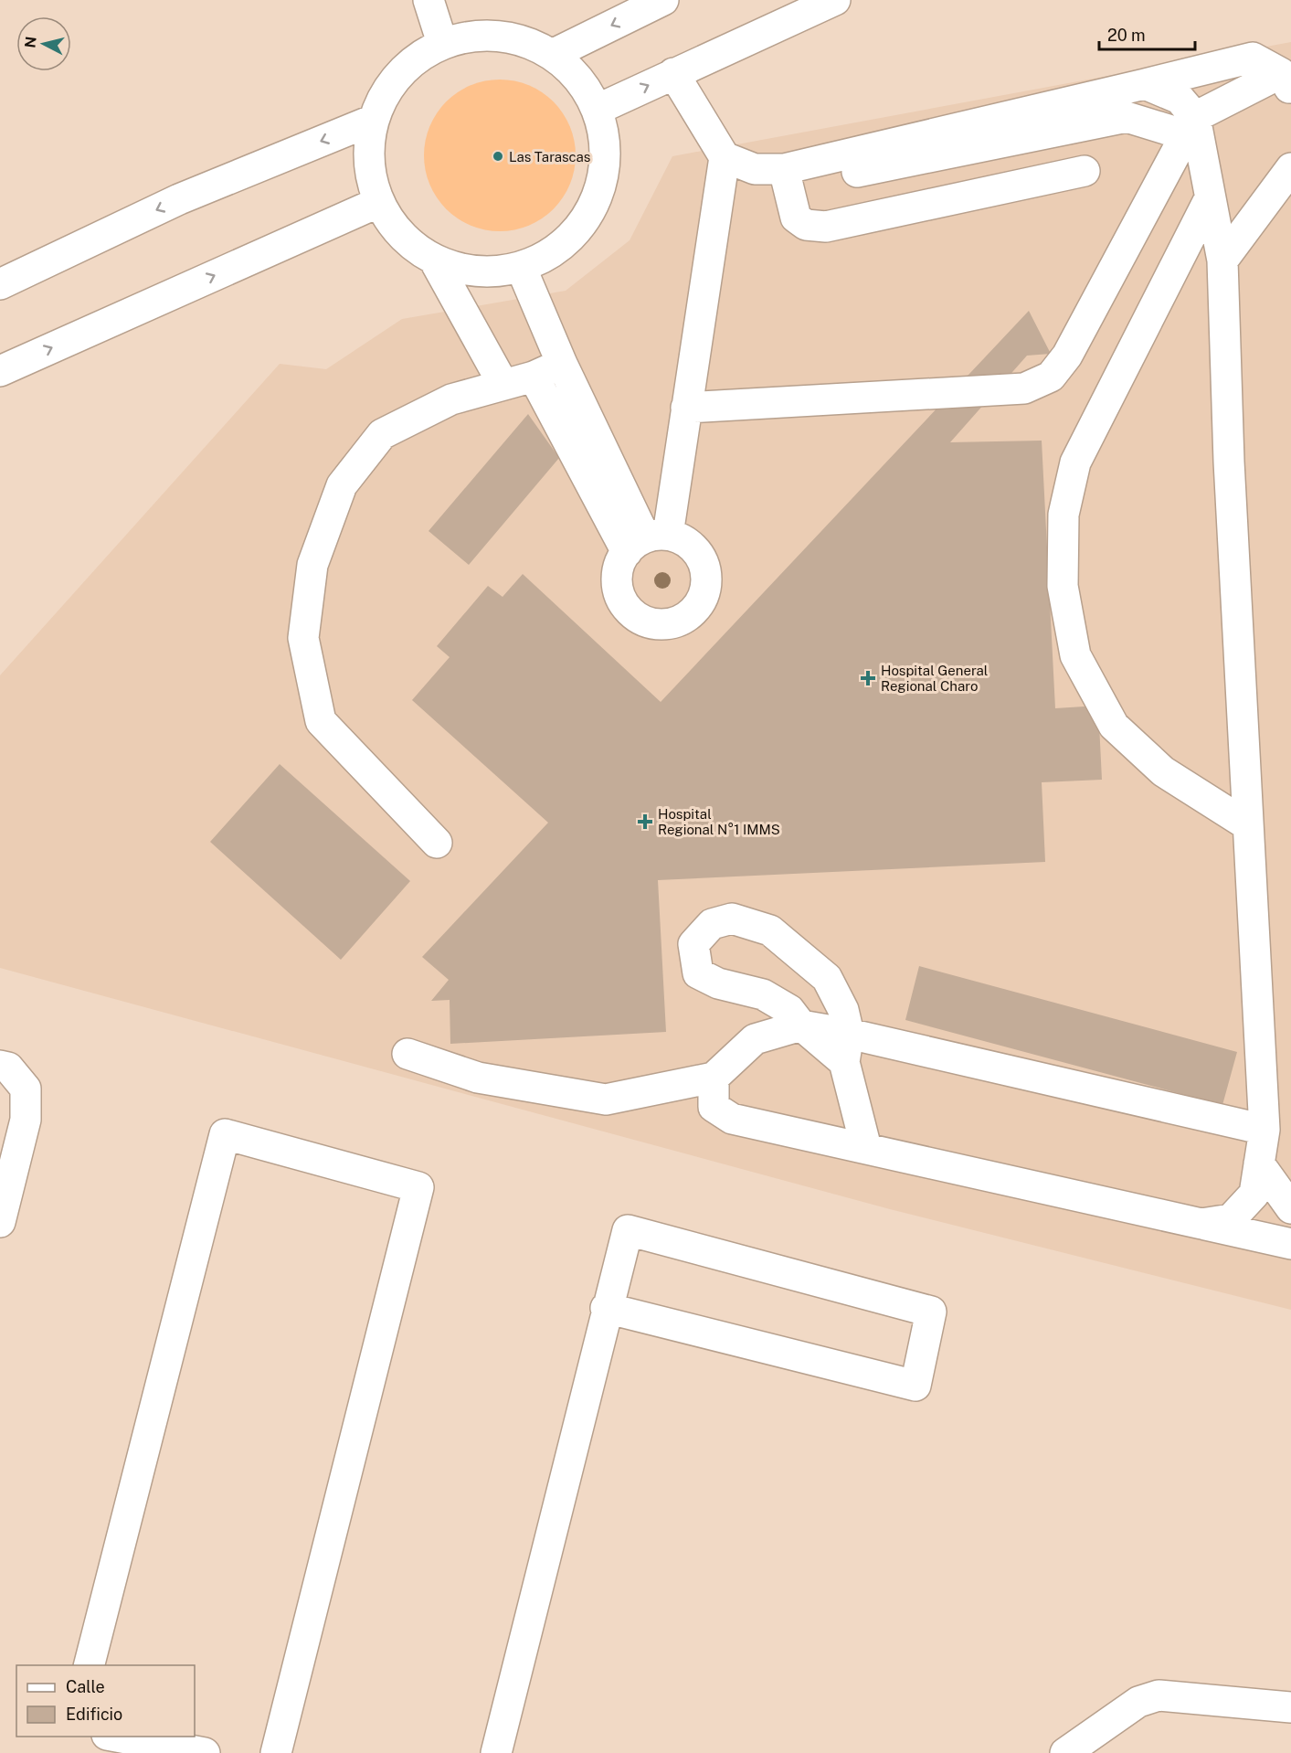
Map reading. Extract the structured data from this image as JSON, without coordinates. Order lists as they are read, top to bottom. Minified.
{"places":{"other":["Las Tarascas"],"health":["Hospital General Regional Charo","Hospital Regional N°1 IMMS"]},"legend":["Calle","Edificio"],"scale_bar":"20 m","north":"left"}
